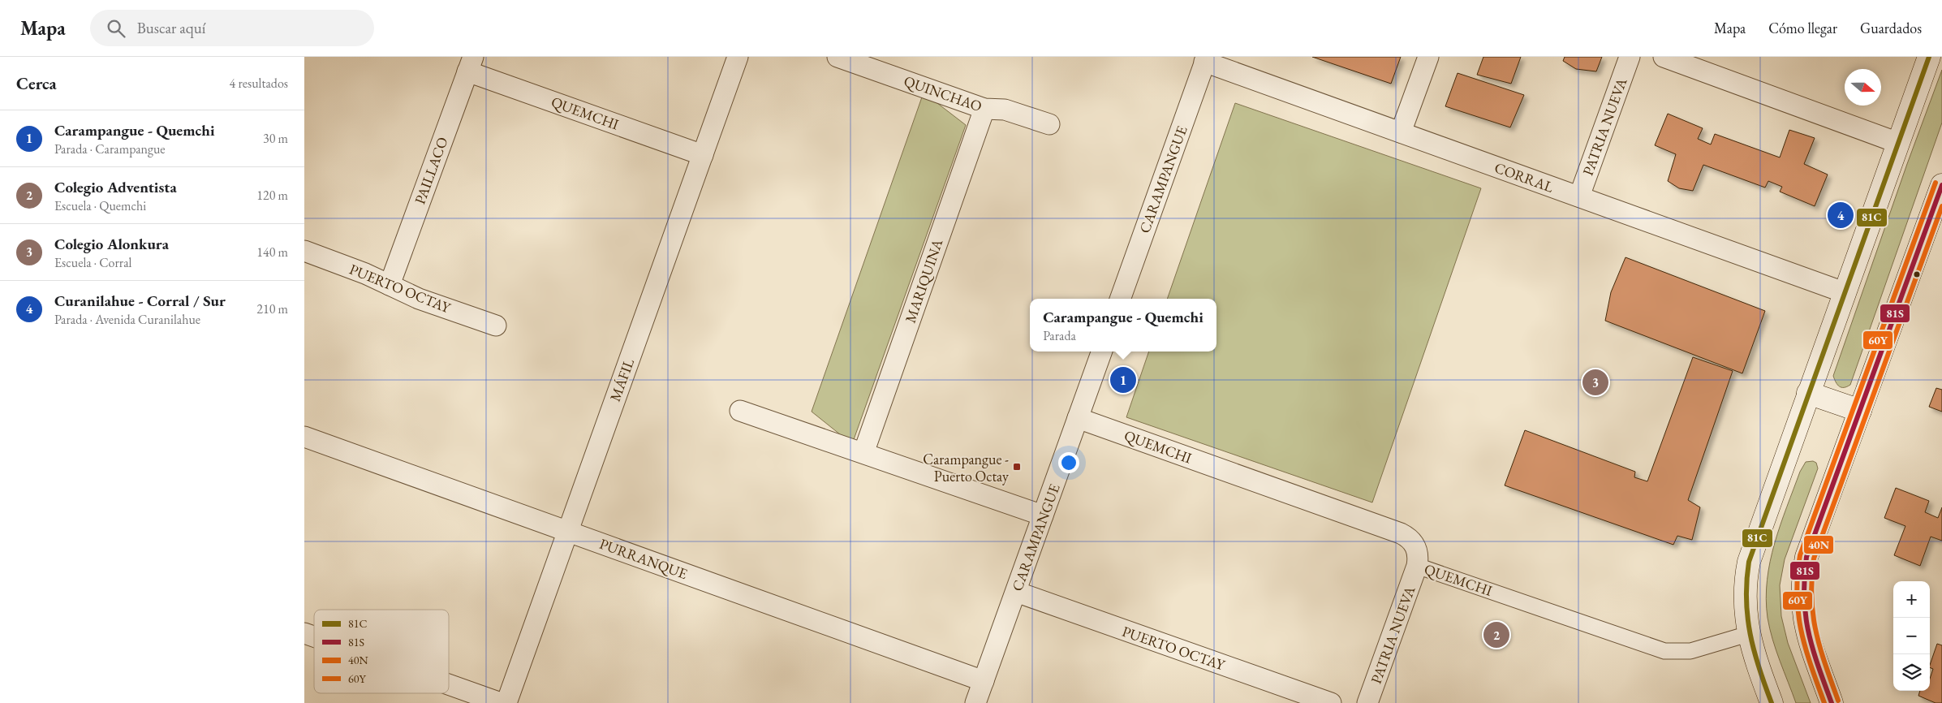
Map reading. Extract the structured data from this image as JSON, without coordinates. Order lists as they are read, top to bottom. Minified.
{"streets":{"street":["QUINCHAO","QUEMCHI","PATRIA NUEVA","PAILLACO","CORRAL","CARAMPANGUE","MARIQUINA","PUERTO OCTAY","MÁFIL","PURRANQUE"]},"crossings":[["QUINCHAO","MARIQUINA"],["QUEMCHI","PATRIA NUEVA"],["QUEMCHI","PAILLACO"],["QUEMCHI","CARAMPANGUE"],["QUEMCHI","MÁFIL"],["PATRIA NUEVA","CORRAL"],["PAILLACO","PUERTO OCTAY"],["CORRAL","CARAMPANGUE"],["CARAMPANGUE","PUERTO OCTAY"],["CARAMPANGUE","PURRANQUE"],["MÁFIL","PURRANQUE"]],"places":{"transit":["Carampangue - Puerto Octay"]},"lines":["transit line 81C","transit line 60Y","transit line 81S","transit line 40N"],"legend":["81C","81S","40N","60Y"],"north":"right","page":{"header":"Mapa","search":"Buscar aquí","nav":["Mapa","Cómo llegar","Guardados"],"heading":["Cerca","4 resultados"],"list":[{"mark":"1","name":"Carampangue - Quemchi","note":"Parada · Carampangue","value":"30 m"},{"mark":"2","name":"Colegio Adventista","note":"Escuela · Quemchi","value":"120 m"},{"mark":"3","name":"Colegio Alonkura","note":"Escuela · Corral","value":"140 m"},{"mark":"4","name":"Curanilahue - Corral / Sur","note":"Parada · Avenida Curanilahue","value":"210 m"}],"pins":["4","1","3","2"],"popup":["Carampangue - Quemchi","Parada"],"map_buttons":["+","−"]}}
